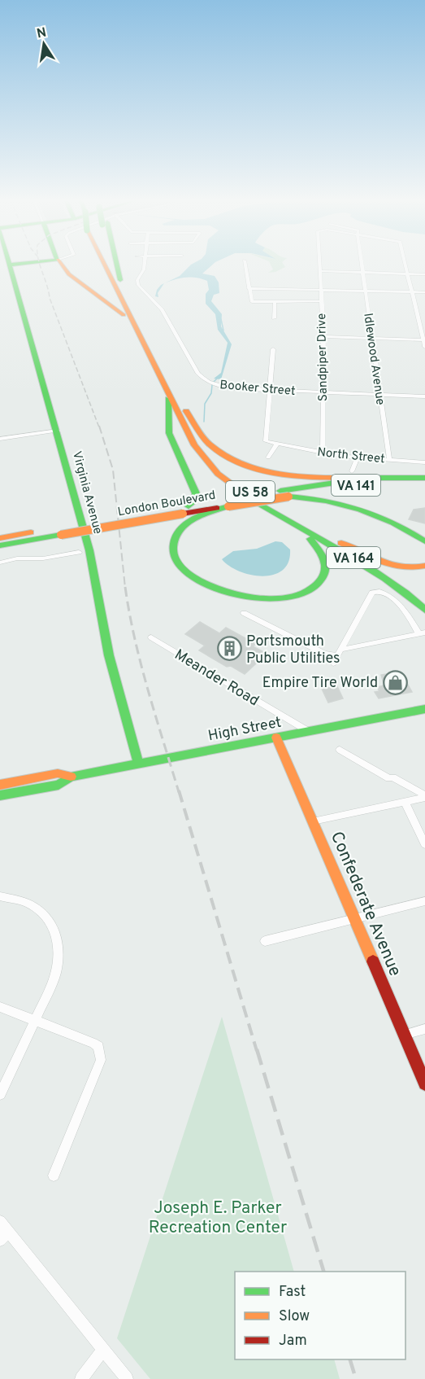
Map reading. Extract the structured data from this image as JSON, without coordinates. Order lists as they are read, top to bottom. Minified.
{"streets":{"main road":["VA 141","US 58","Virginia Avenue","London Boulevard","VA 164","High Street","Confederate Avenue"],"street":["Sandpiper Drive","Idlewood Avenue","Booker Street","North Street","Meander Road"]},"crossings":[["Sandpiper Drive","Booker Street"],["Sandpiper Drive","North Street"],["Idlewood Avenue","Booker Street"],["Idlewood Avenue","North Street"],["US 58","London Boulevard"],["US 58","VA 164"],["Virginia Avenue","High Street"],["Meander Road","High Street"],["High Street","Confederate Avenue"]],"parks":["Joseph E. Parker Recreation Center"],"places":{"building":["Portsmouth Public Utilities"],"shop":["Empire Tire World"]},"legend":["Fast","Slow","Jam"],"north":"top"}
